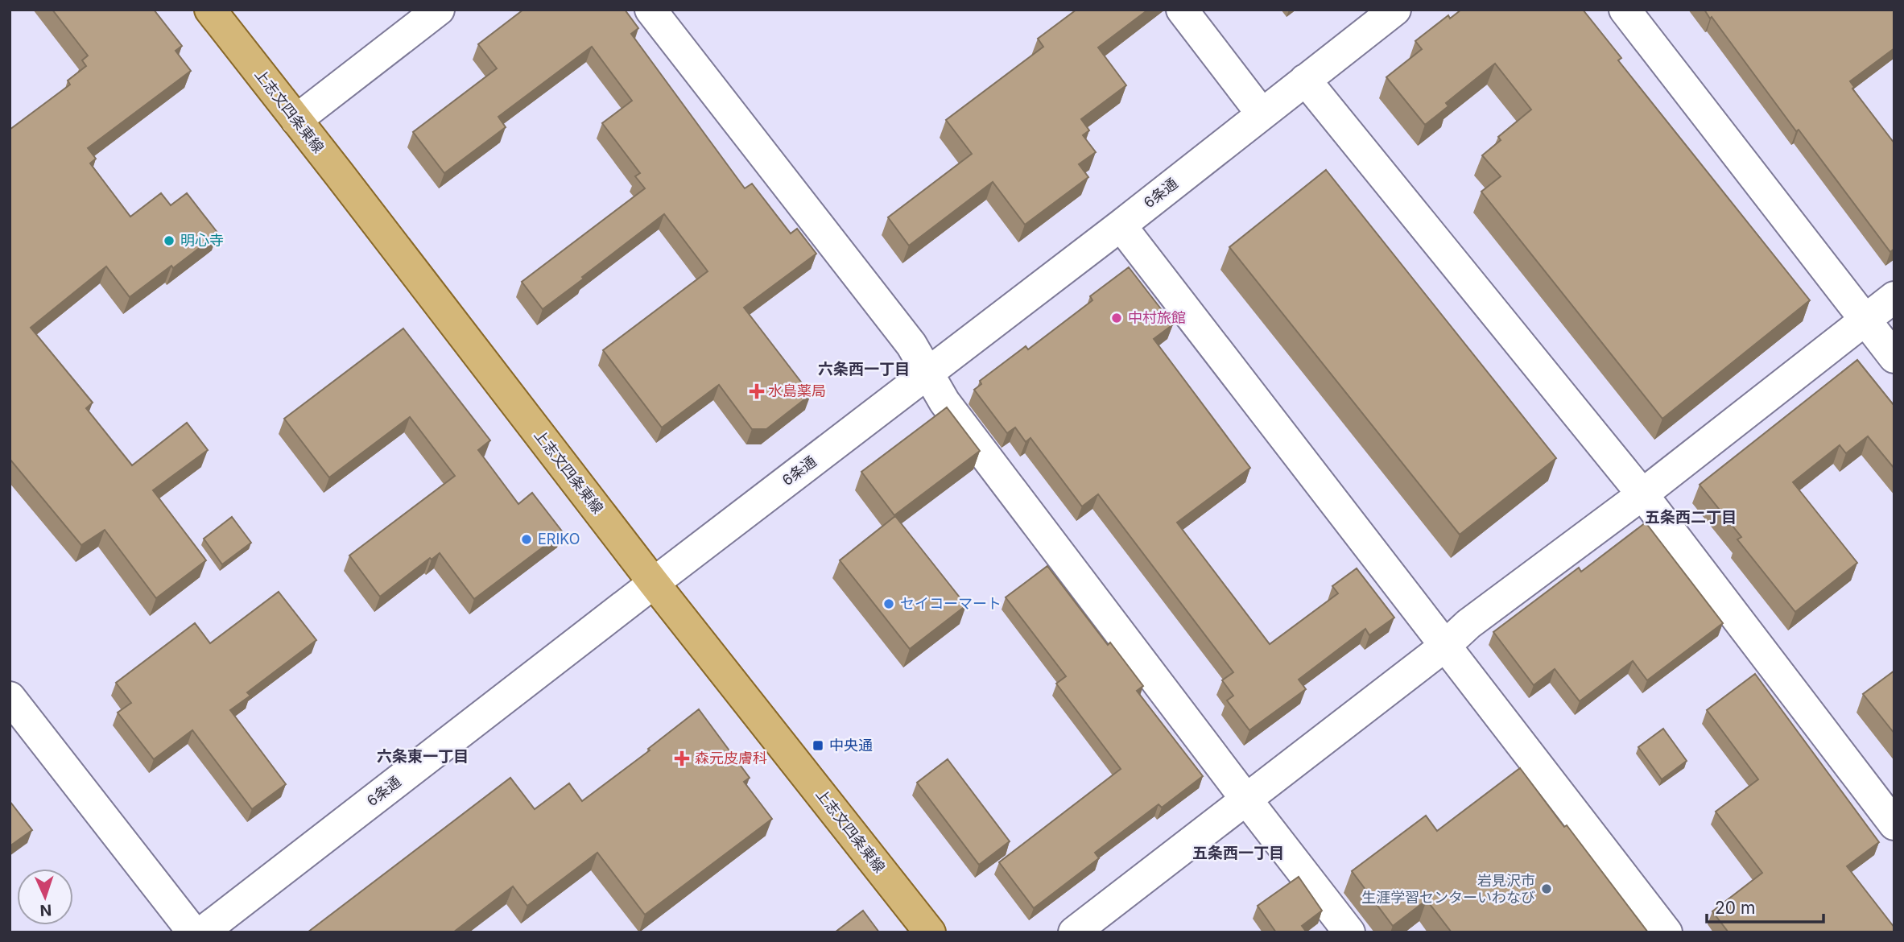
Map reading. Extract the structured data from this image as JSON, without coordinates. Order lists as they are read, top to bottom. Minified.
{"streets":{"main road":["上志文四条東線"],"street":["6条通"]},"crossings":[["上志文四条東線","6条通"]],"districts":["六条西一丁目","五条西二丁目","六条東一丁目","五条西一丁目"],"places":{"other":["明心寺","中村旅館","ERIKO","セイコーマート","岩見沢市 生涯学習センターいわなび"],"health":["水島薬局","森元皮膚科"],"transit":["中央通"]},"scale_bar":"20 m","north":"bottom"}
